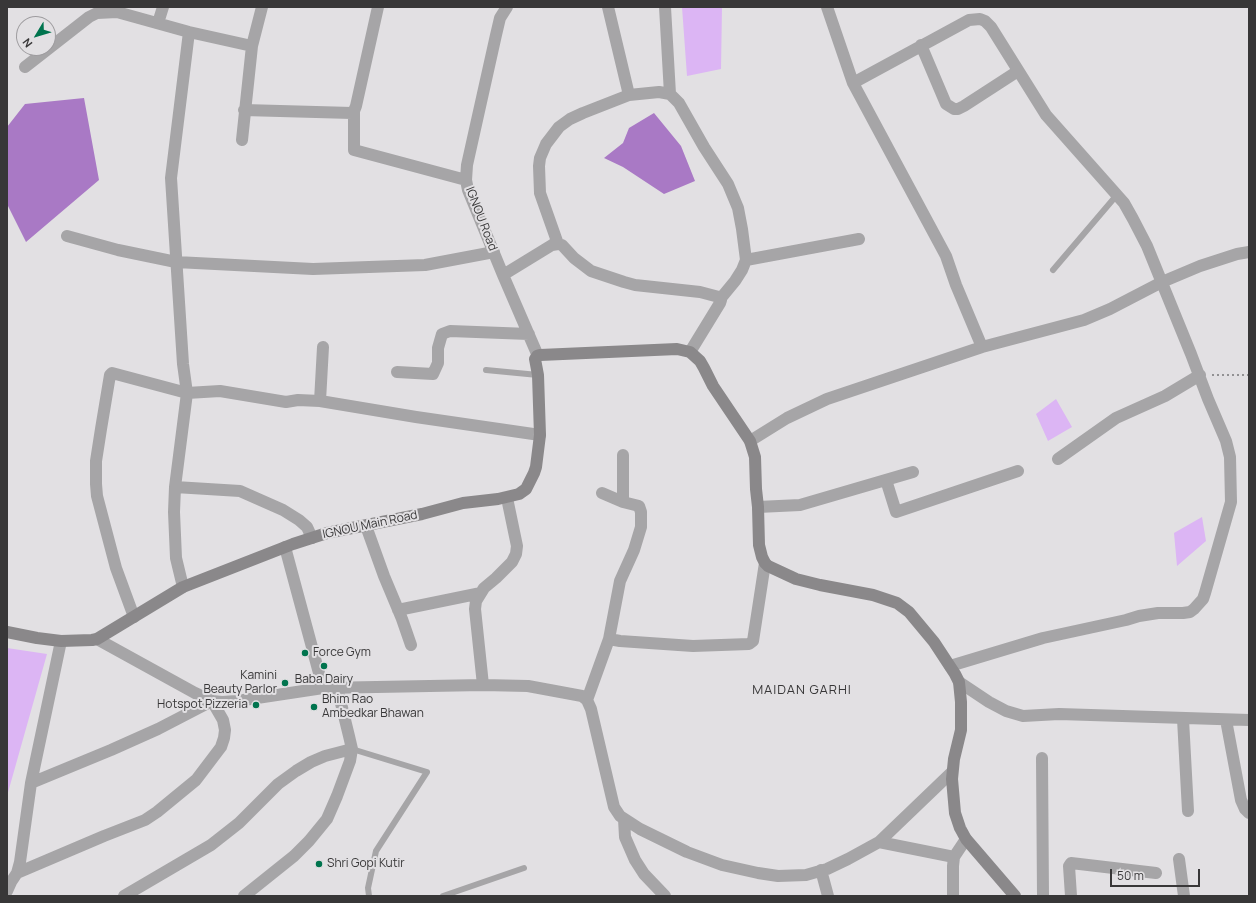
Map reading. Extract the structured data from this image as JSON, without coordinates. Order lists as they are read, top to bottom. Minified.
{"streets":{"street":["IGNOU Road","IGNOU Main Road"]},"crossings":[["IGNOU Road","IGNOU Main Road"]],"districts":["MAIDAN GARHI"],"places":["Force Gym","Baba Dairy","Kamini Beauty Parlor","Hotspot Pizzeria","Bhim Rao Ambedkar Bhawan","Shri Gopi Kutir"],"scale_bar":"50 m","north":"bottom left"}
